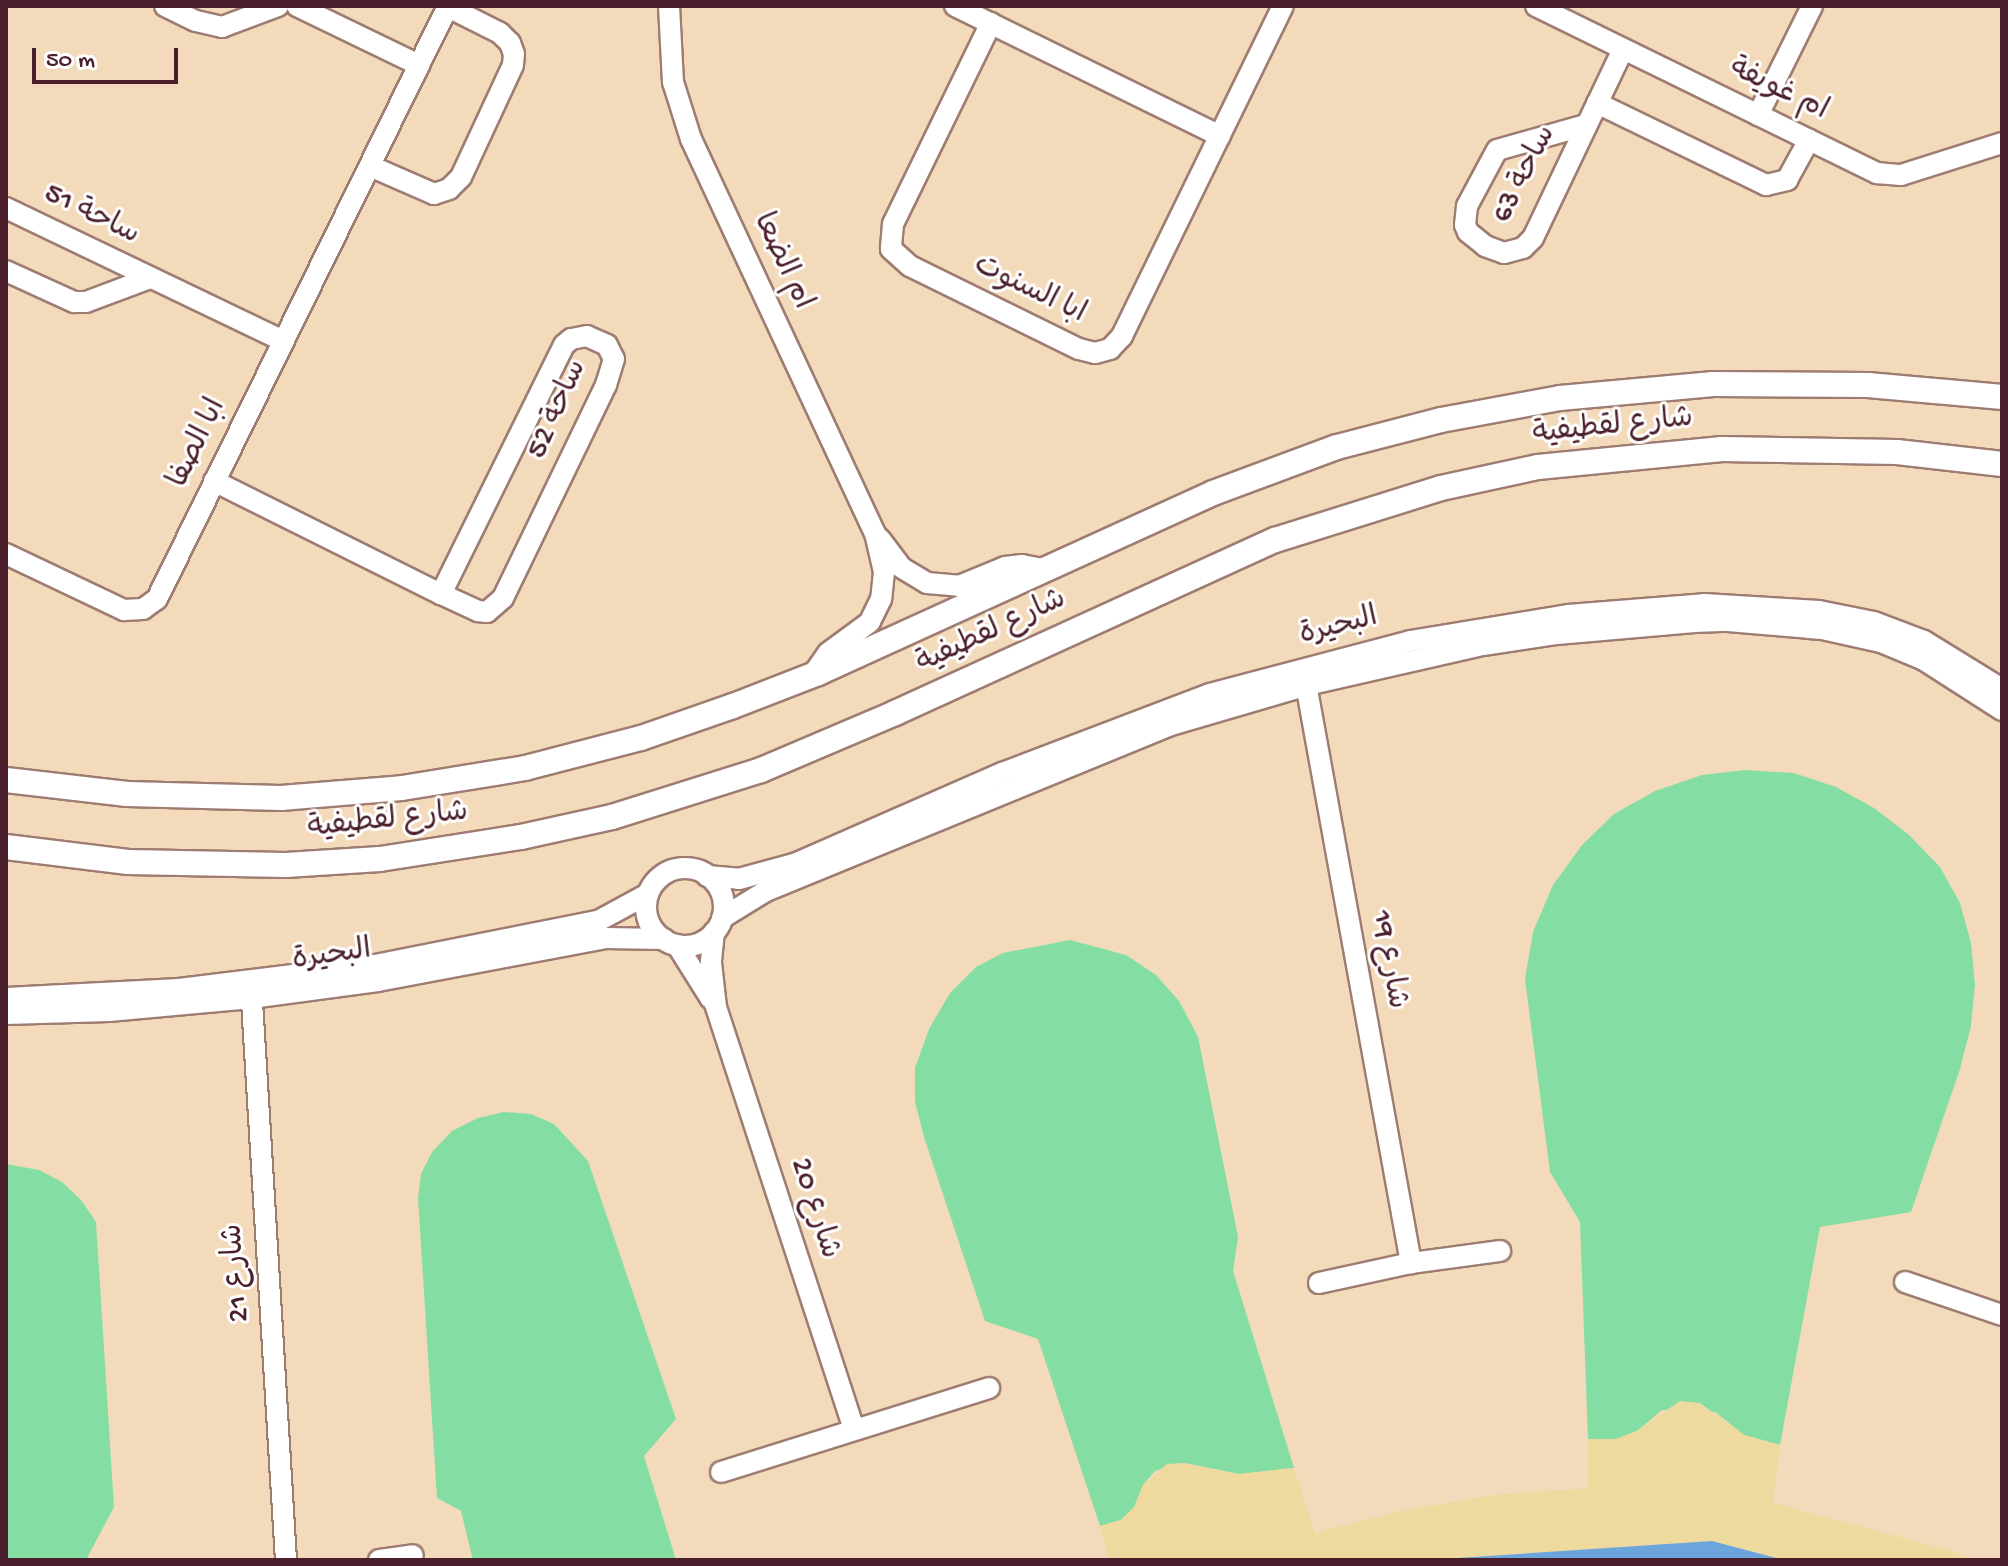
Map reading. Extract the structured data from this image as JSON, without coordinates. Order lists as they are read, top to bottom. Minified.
{"streets":{"street":["ام غويفة","ساحة 63","ساحة 51","ام الضعا","ابا السنوت","ساحة 52","شارع لقطيفية","ابا الصفا","البحيرة","شارع 19","شارع 20","شارع 21"]},"crossings":[["ام غويفة","ساحة 63"],["ساحة 51","ابا الصفا"],["ام الضعا","شارع لقطيفية"],["ساحة 52","ابا الصفا"],["البحيرة","شارع 19"],["البحيرة","شارع 20"],["البحيرة","شارع 21"]],"scale_bar":"50 m"}
